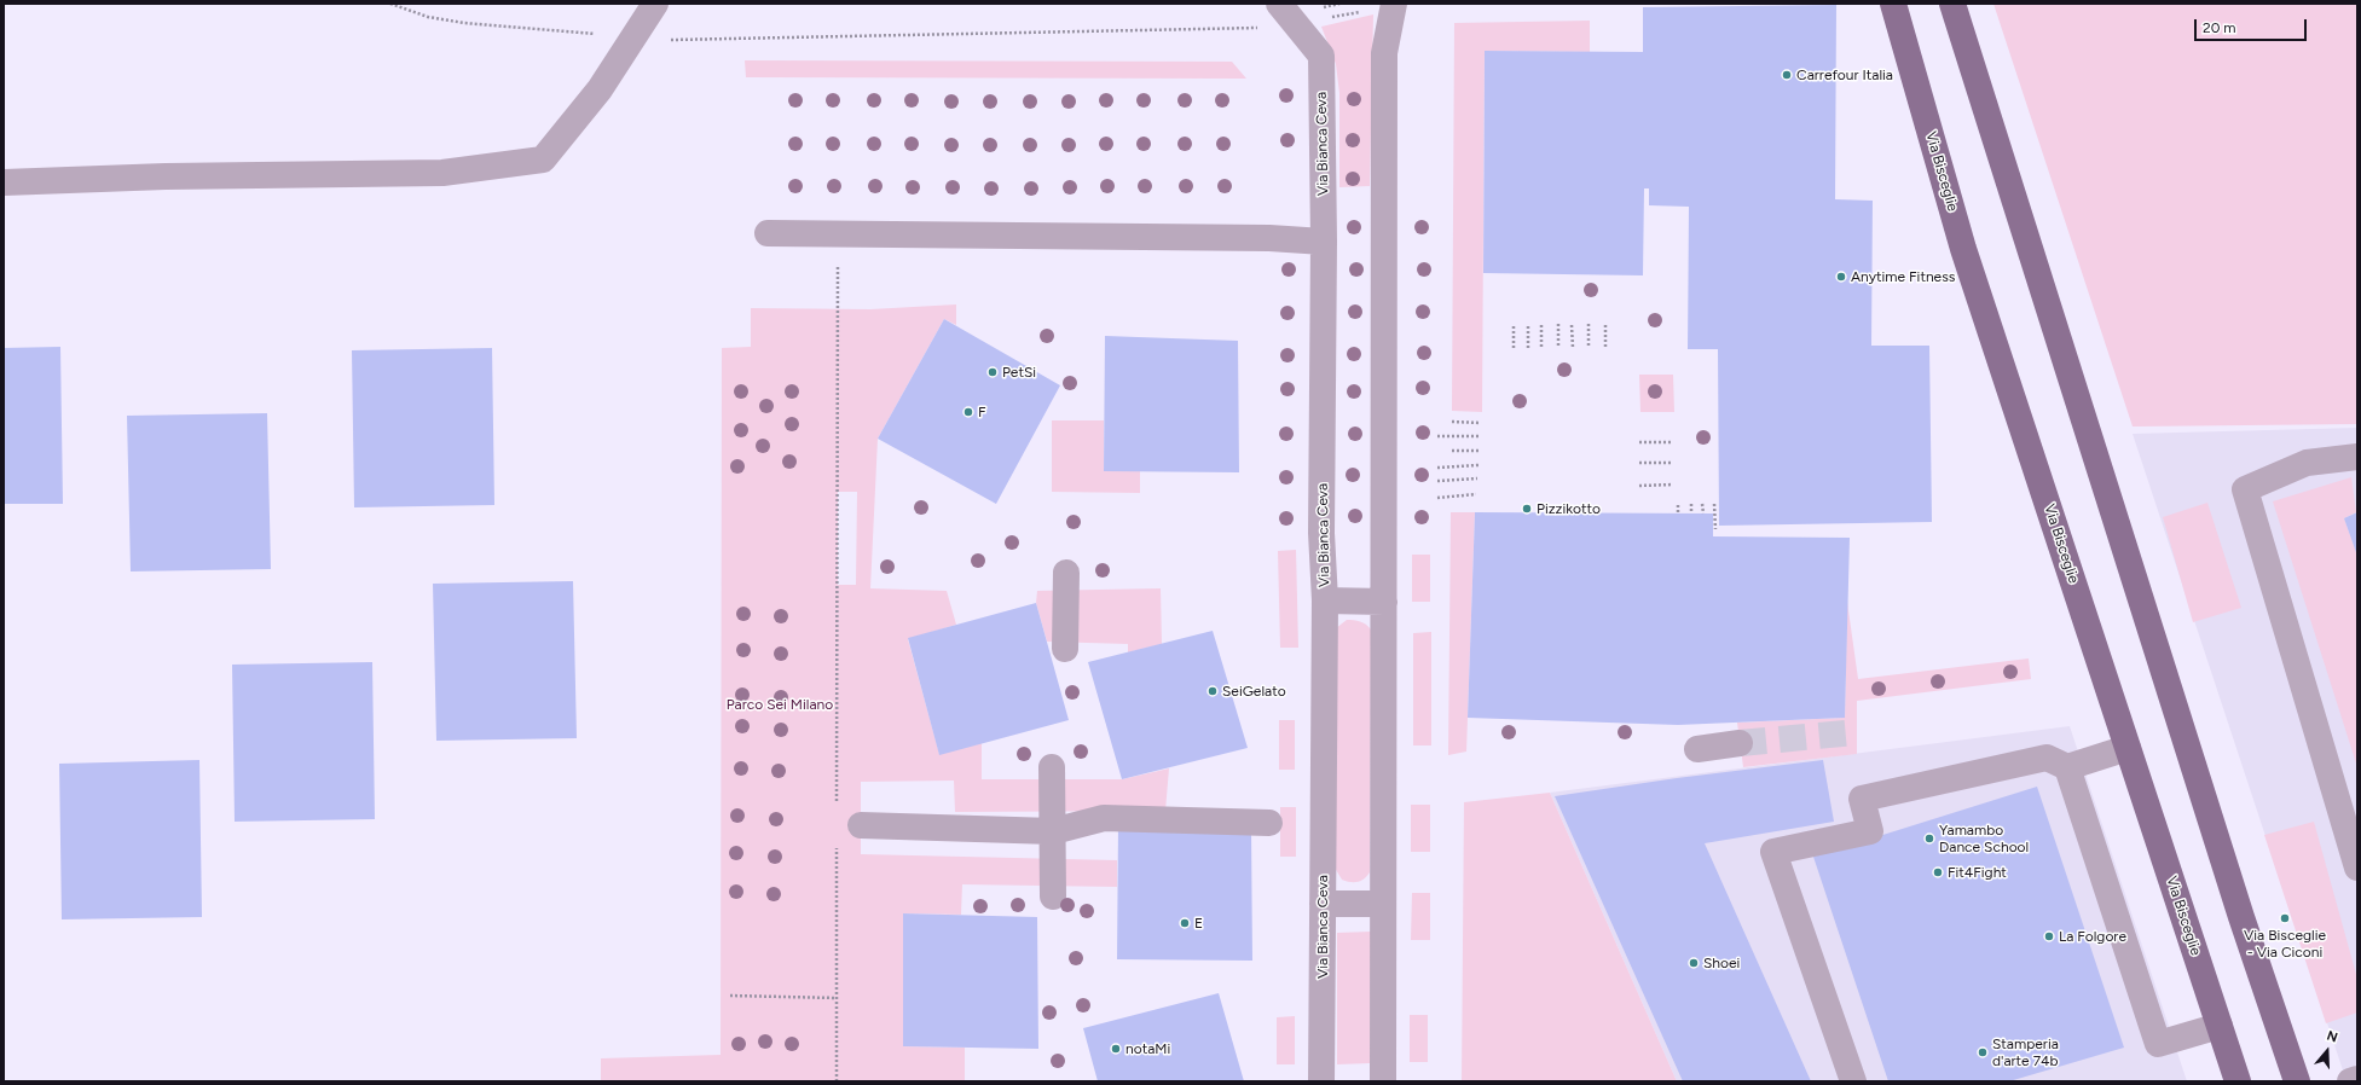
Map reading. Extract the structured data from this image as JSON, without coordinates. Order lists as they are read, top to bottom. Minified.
{"streets":{"main road":["Via Bisceglie"],"street":["Via Bianca Ceva"]},"parks":["Parco Sei Milano"],"places":["Carrefour Italia","Anytime Fitness","PetSi","F","Pizzikotto","SeiGelato","Yamambo Dance School","Fit4Fight","Via Bisceglie - Via Ciconi","E","La Folgore","Shoei","notaMi","Stamperia d'arte 74b"],"scale_bar":"20 m","north":"top"}
